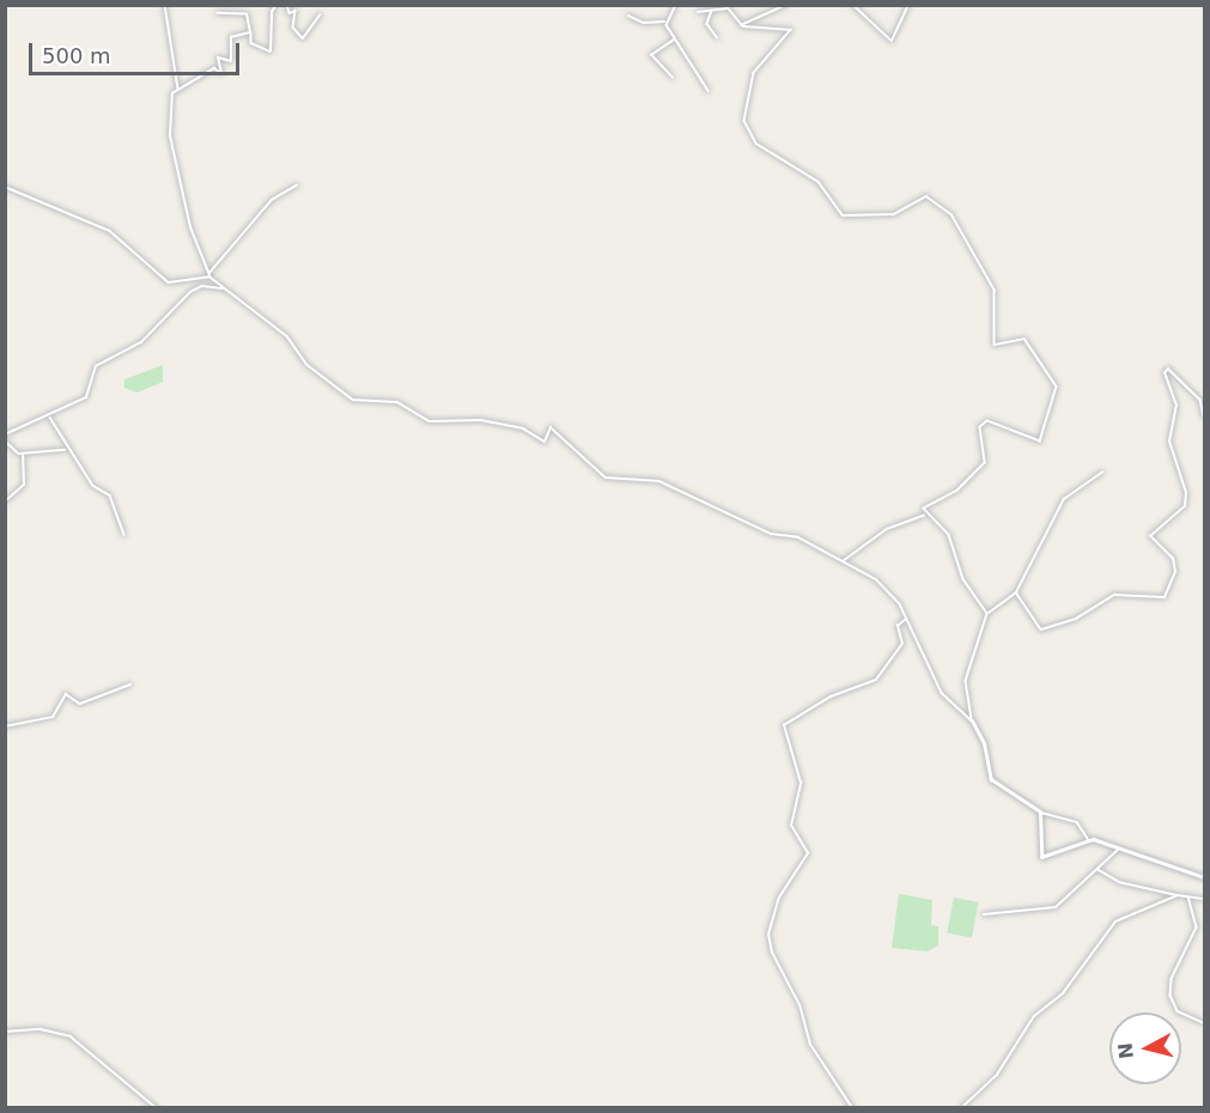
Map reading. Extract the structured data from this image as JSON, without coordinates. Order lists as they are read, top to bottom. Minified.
{"scale_bar":"500 m","north":"left"}
